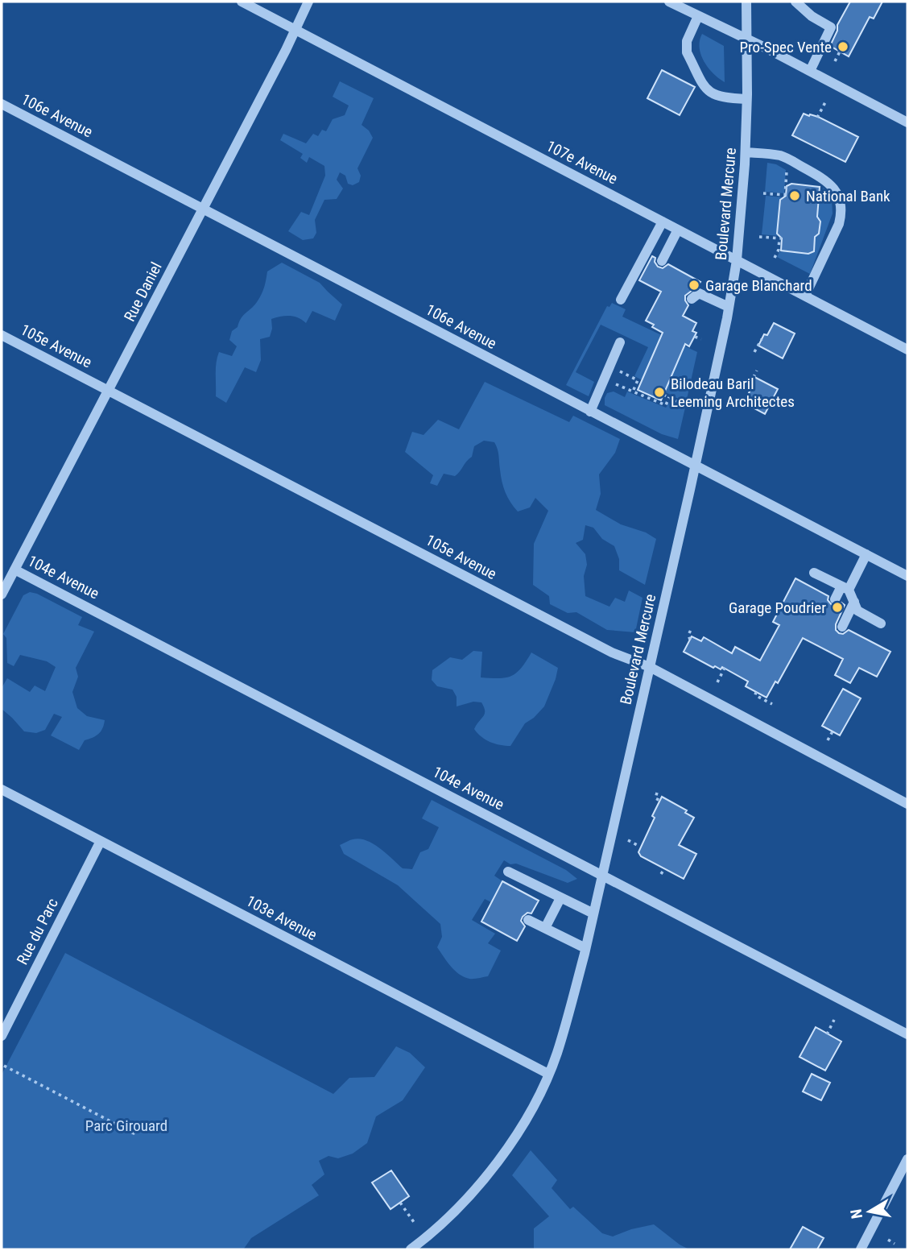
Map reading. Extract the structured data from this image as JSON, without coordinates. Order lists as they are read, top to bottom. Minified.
{"streets":{"street":["106e Avenue","107e Avenue","Boulevard Mercure","Rue Daniel","105e Avenue","104e Avenue","103e Avenue","Rue du Parc"]},"crossings":[["106e Avenue","Boulevard Mercure"],["106e Avenue","Rue Daniel"],["107e Avenue","Boulevard Mercure"],["107e Avenue","Rue Daniel"],["Boulevard Mercure","105e Avenue"],["Boulevard Mercure","104e Avenue"],["Boulevard Mercure","103e Avenue"],["Rue Daniel","105e Avenue"],["Rue Daniel","104e Avenue"],["103e Avenue","Rue du Parc"]],"parks":["Parc Girouard"],"places":["Pro-Spec Vente","National Bank","Garage Blanchard","Bilodeau Baril Leeming Architectes","Garage Poudrier"],"north":"left"}
